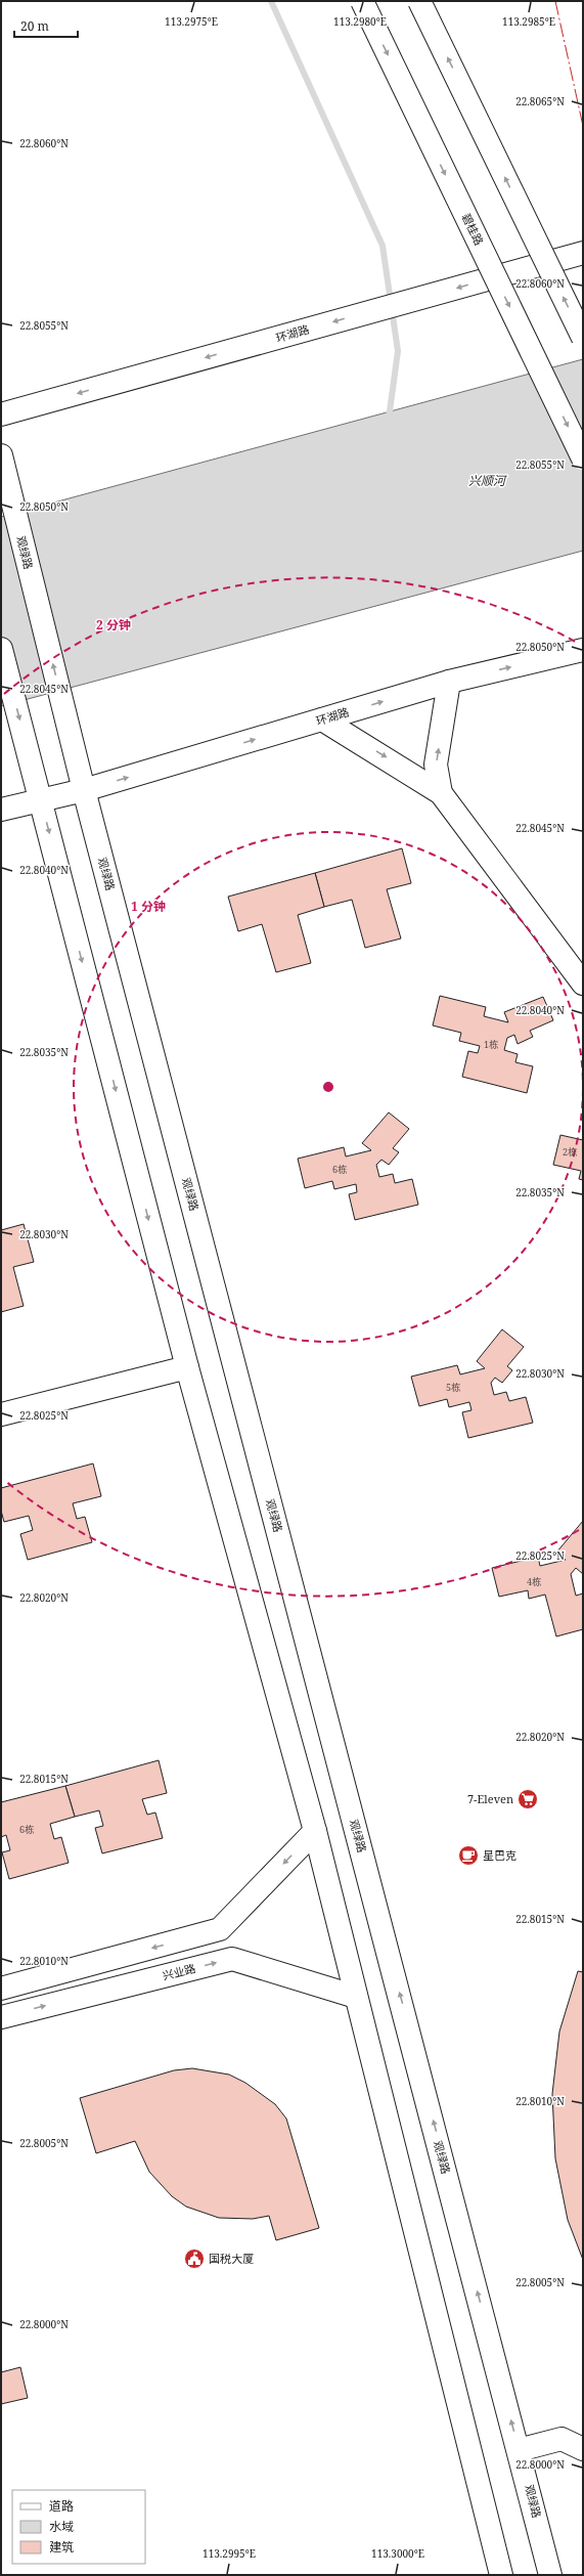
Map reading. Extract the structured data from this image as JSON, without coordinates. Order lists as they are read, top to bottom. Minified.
{"streets":{"main road":["碧桂路","环湖路","观绿路","兴业路"]},"crossings":[["环湖路","观绿路"]],"one_way":["兴业路"],"water":["兴顺河"],"places":{"supermarket":["7-Eleven"],"cafe":["星巴克"],"public building":["国税大厦"]},"house_numbers":["1栋","2栋","6栋","5栋","4栋","6栋"],"legend":["道路","水域","建筑"],"scale_bar":"20 m","coordinates":["113.2975°E","113.2980°E","113.2985°E","22.8065°N","22.8060°N","22.8055°N","22.8050°N","22.8045°N","22.8040°N","22.8035°N","22.8030°N","22.8025°N","22.8020°N","22.8015°N","22.8010°N","22.8005°N","22.8000°N","113.2995°E","113.3000°E"],"rings":["2 分钟","1 分钟"]}
